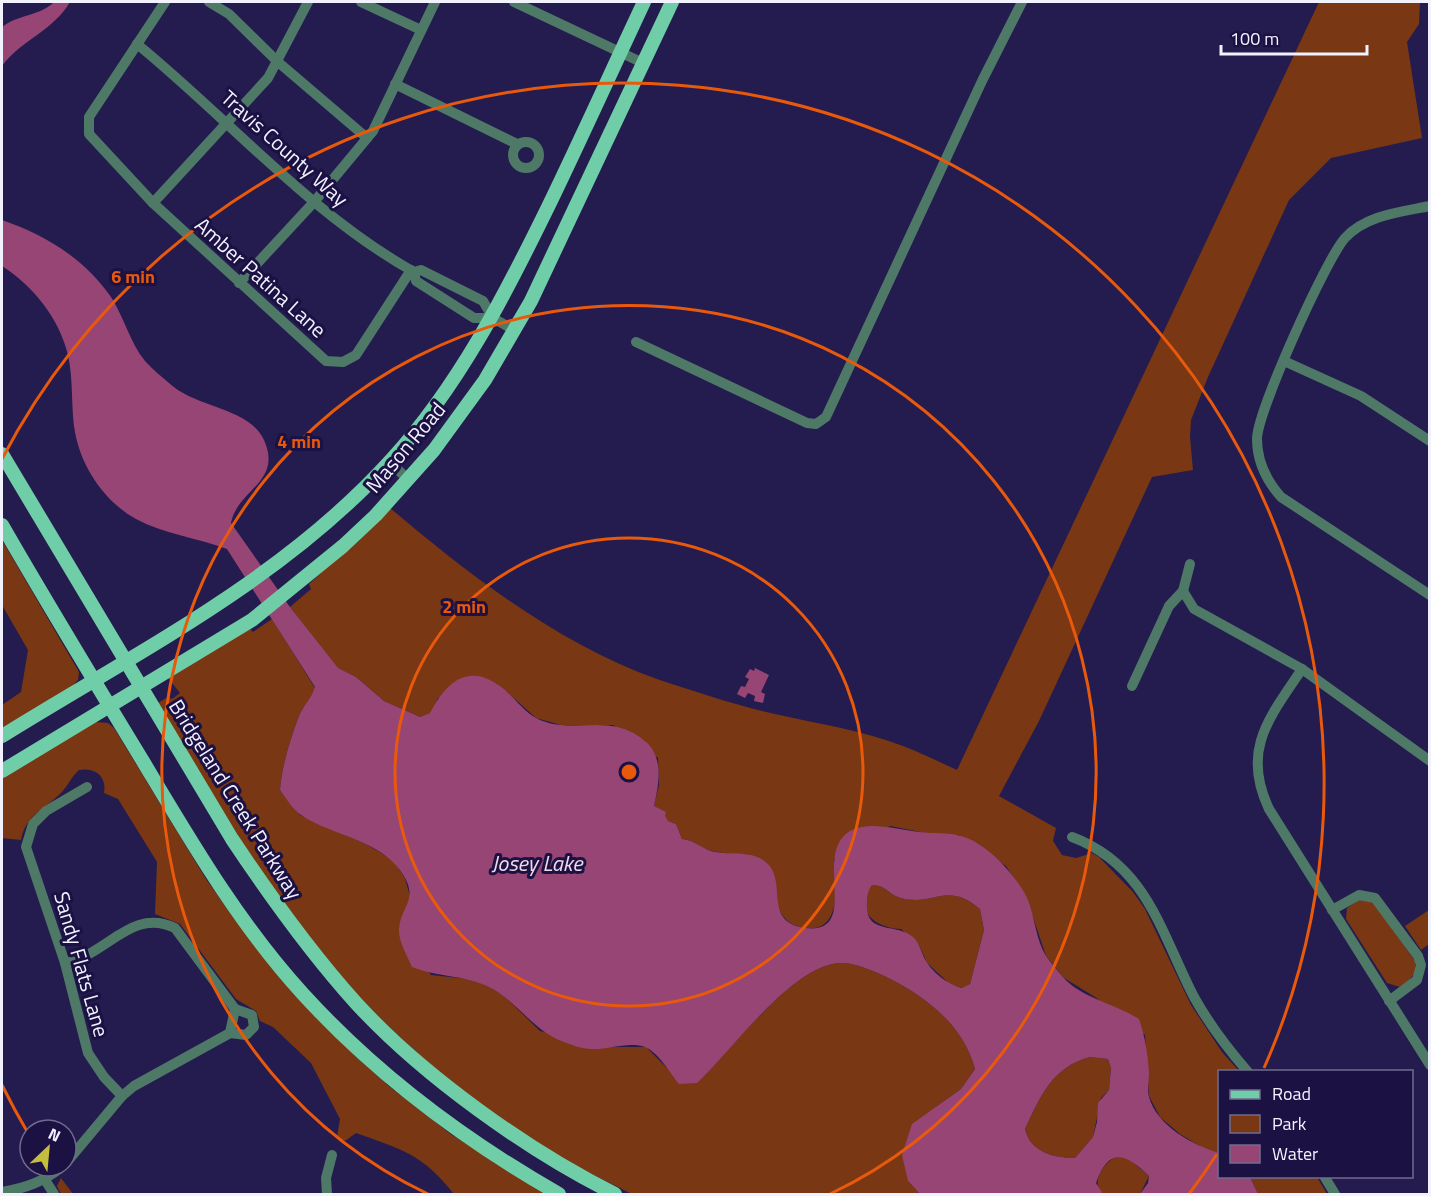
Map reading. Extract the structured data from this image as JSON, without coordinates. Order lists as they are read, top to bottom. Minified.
{"streets":{"main road":["Mason Road","Bridgeland Creek Parkway"],"street":["Travis County Way","Amber Patina Lane","Sandy Flats Lane"]},"crossings":[["Travis County Way","Amber Patina Lane"],["Travis County Way","Mason Road"],["Mason Road","Bridgeland Creek Parkway"]],"water":["Josey Lake"],"legend":["Road","Park","Water"],"scale_bar":"100 m","north":"top right","rings":["6 min","4 min","2 min"]}
